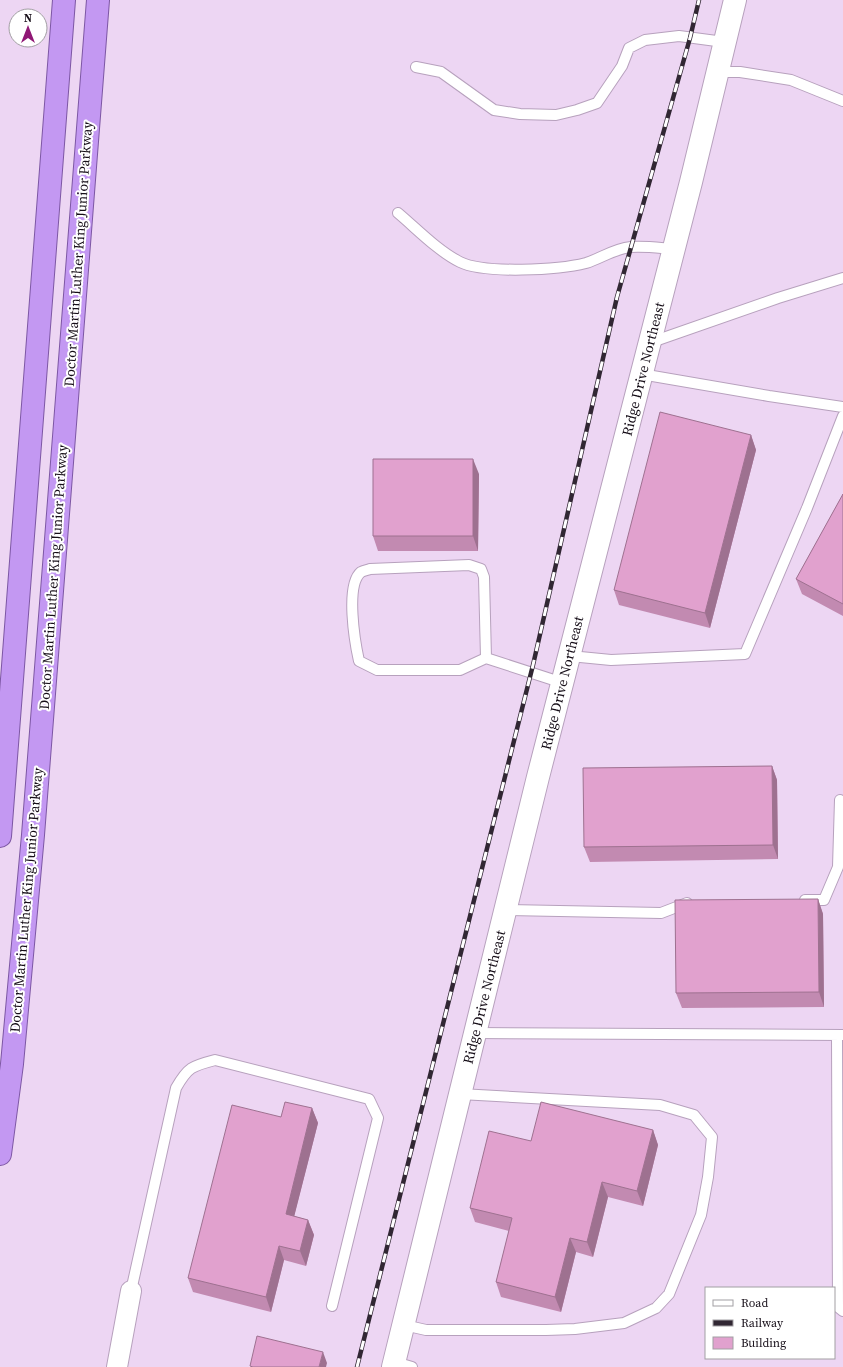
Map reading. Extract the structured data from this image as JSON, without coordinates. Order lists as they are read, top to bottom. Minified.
{"streets":{"highway":["Doctor Martin Luther King Junior Parkway"],"street":["Ridge Drive Northeast"]},"legend":["Road","Railway","Building"],"north":"top"}
